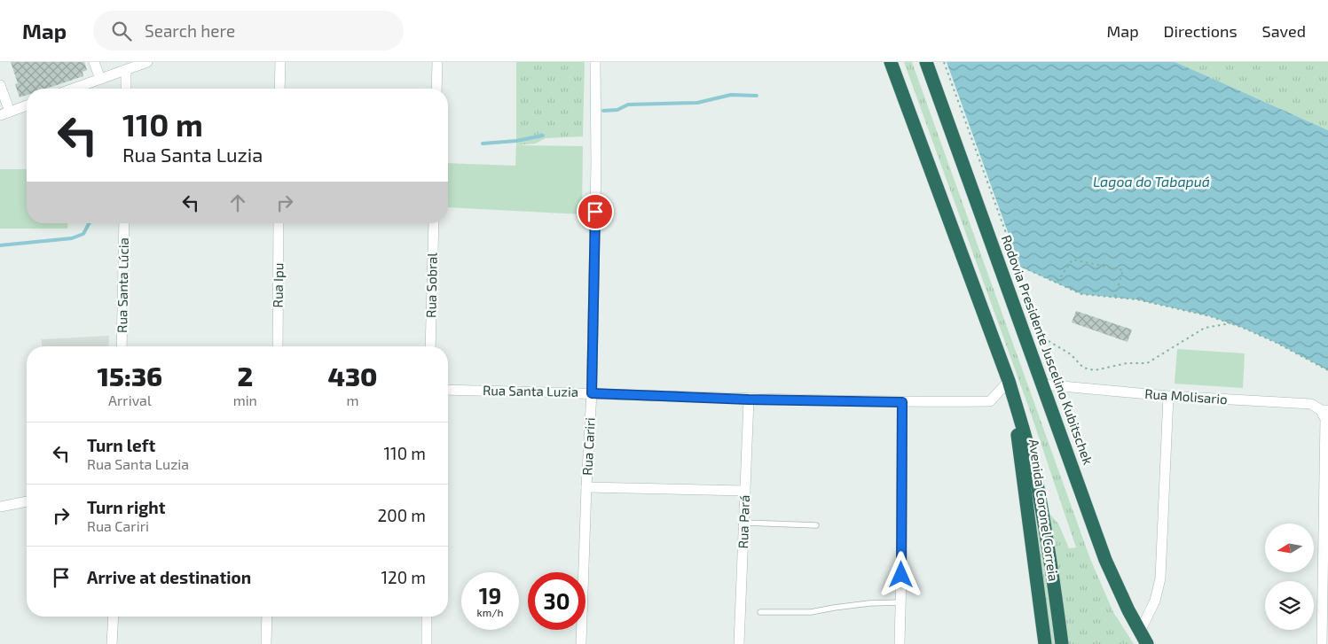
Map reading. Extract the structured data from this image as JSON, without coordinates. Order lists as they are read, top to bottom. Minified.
{"streets":{"highway":["Rodovia Presidente Juscelino Kubitschek","Avenida Coronel Correia"],"street":["Rua Santa Lúcia","Rua Ipu","Rua Sobral","Rua Santa Luzia","Rua Molisario","Rua Cariri","Rua Pará"]},"crossings":[["Rodovia Presidente Juscelino Kubitschek","Rua Molisario"],["Rua Santa Luzia","Rua Cariri"],["Rua Santa Luzia","Avenida Coronel Correia"],["Rua Santa Luzia","Rua Pará"]],"water":["Lagoa do Tabapuá"],"north":"left","page":{"header":"Map","search":"Search here","nav":["Map","Directions","Saved"],"turn":["110 m","Rua Santa Luzia"],"eta":["15:36","Arrival","2","min","430","m"],"list":[{"name":"Turn left","note":"Rua Santa Luzia","value":"110 m"},{"name":"Turn right","note":"Rua Cariri","value":"200 m"},{"name":"Arrive at destination","value":"120 m"}],"speed":"19 km/h","limit":"30"}}
